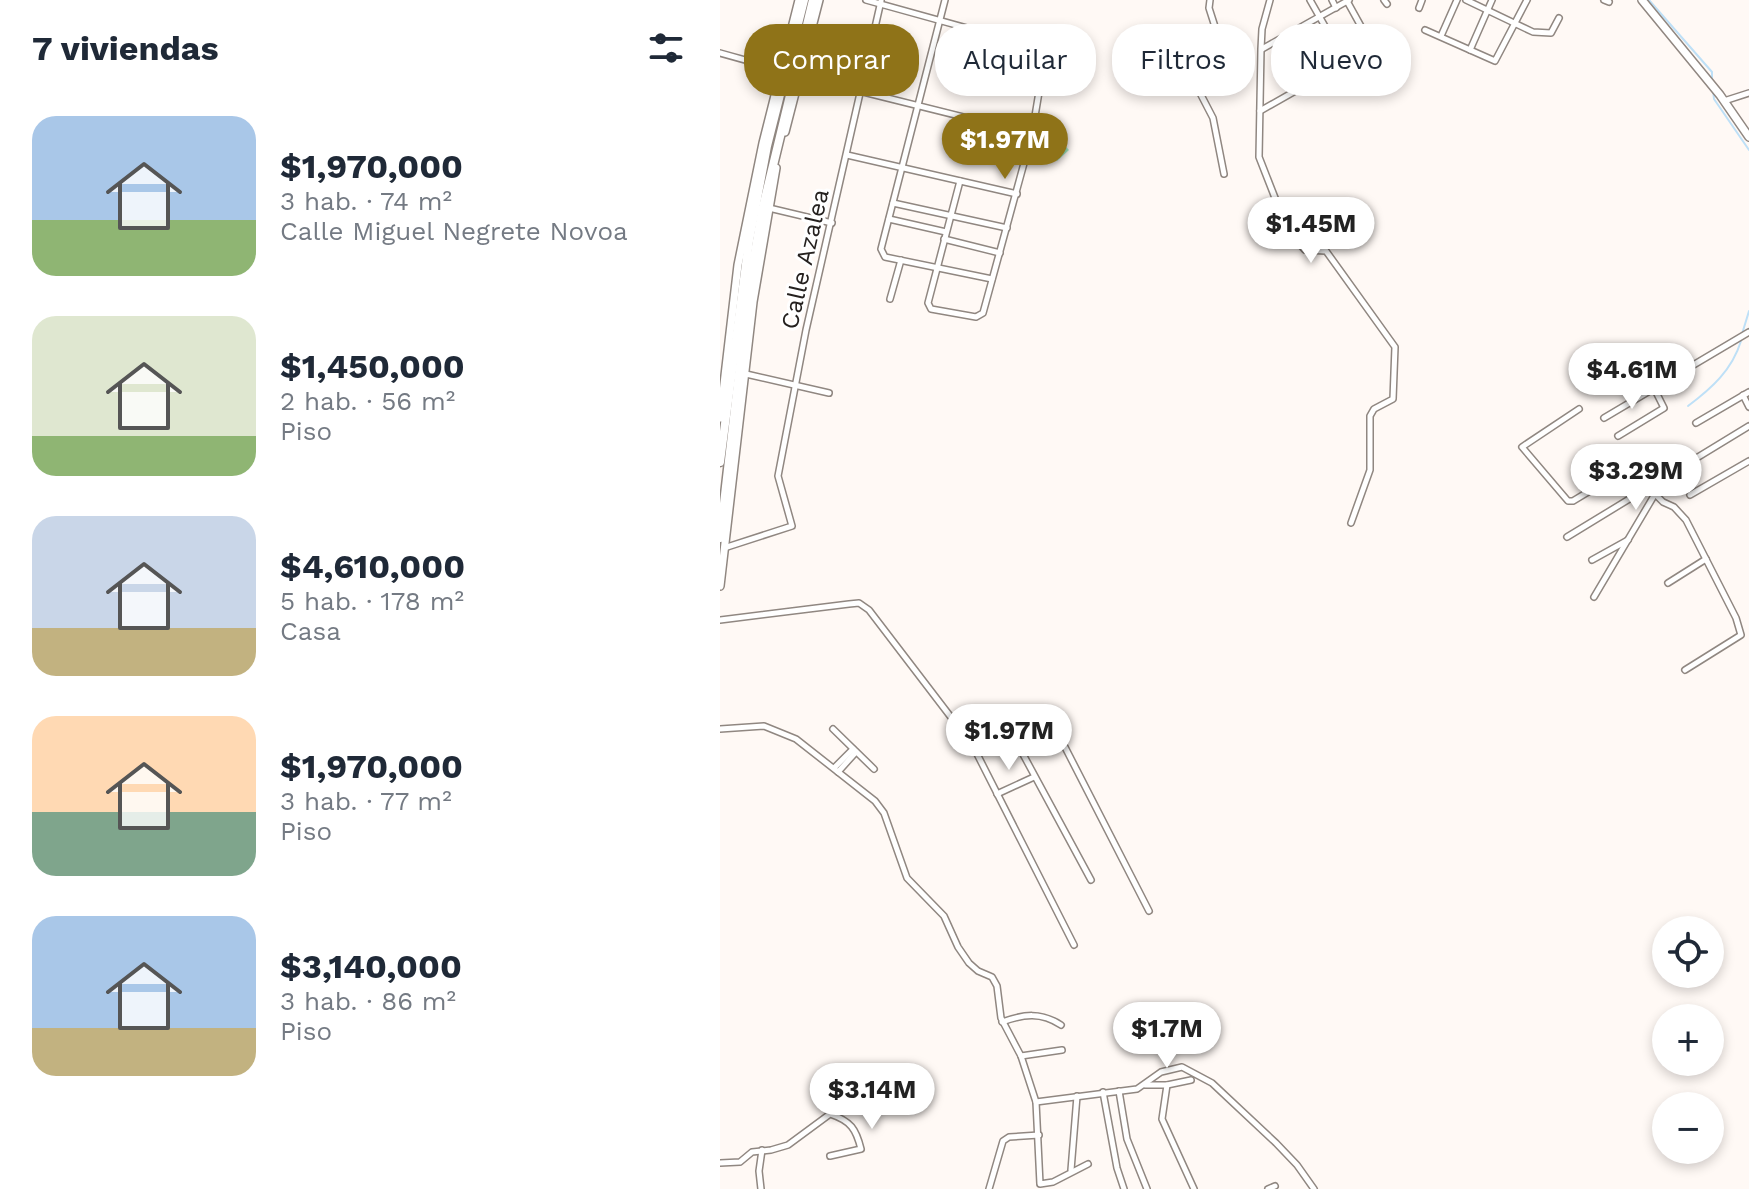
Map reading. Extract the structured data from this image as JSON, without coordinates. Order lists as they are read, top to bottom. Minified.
{"streets":{"street":["Calle Azalea"]},"page":{"heading":"7 viviendas","chip":["Comprar","Alquilar","Filtros","Nuevo"],"list":[{"name":"$1,970,000","note":"3 hab. · 74 m² · Calle Miguel Negrete Novoa"},{"name":"$1,450,000","note":"2 hab. · 56 m² · Piso"},{"name":"$4,610,000","note":"5 hab. · 178 m² · Casa"},{"name":"$1,970,000","note":"3 hab. · 77 m² · Piso"},{"name":"$3,140,000","note":"3 hab. · 86 m² · Piso"}],"price":["$1.97M","$1.45M","$4.61M","$3.29M","$1.97M","$1.7M","$3.14M"],"map_buttons":["+","−"]}}
